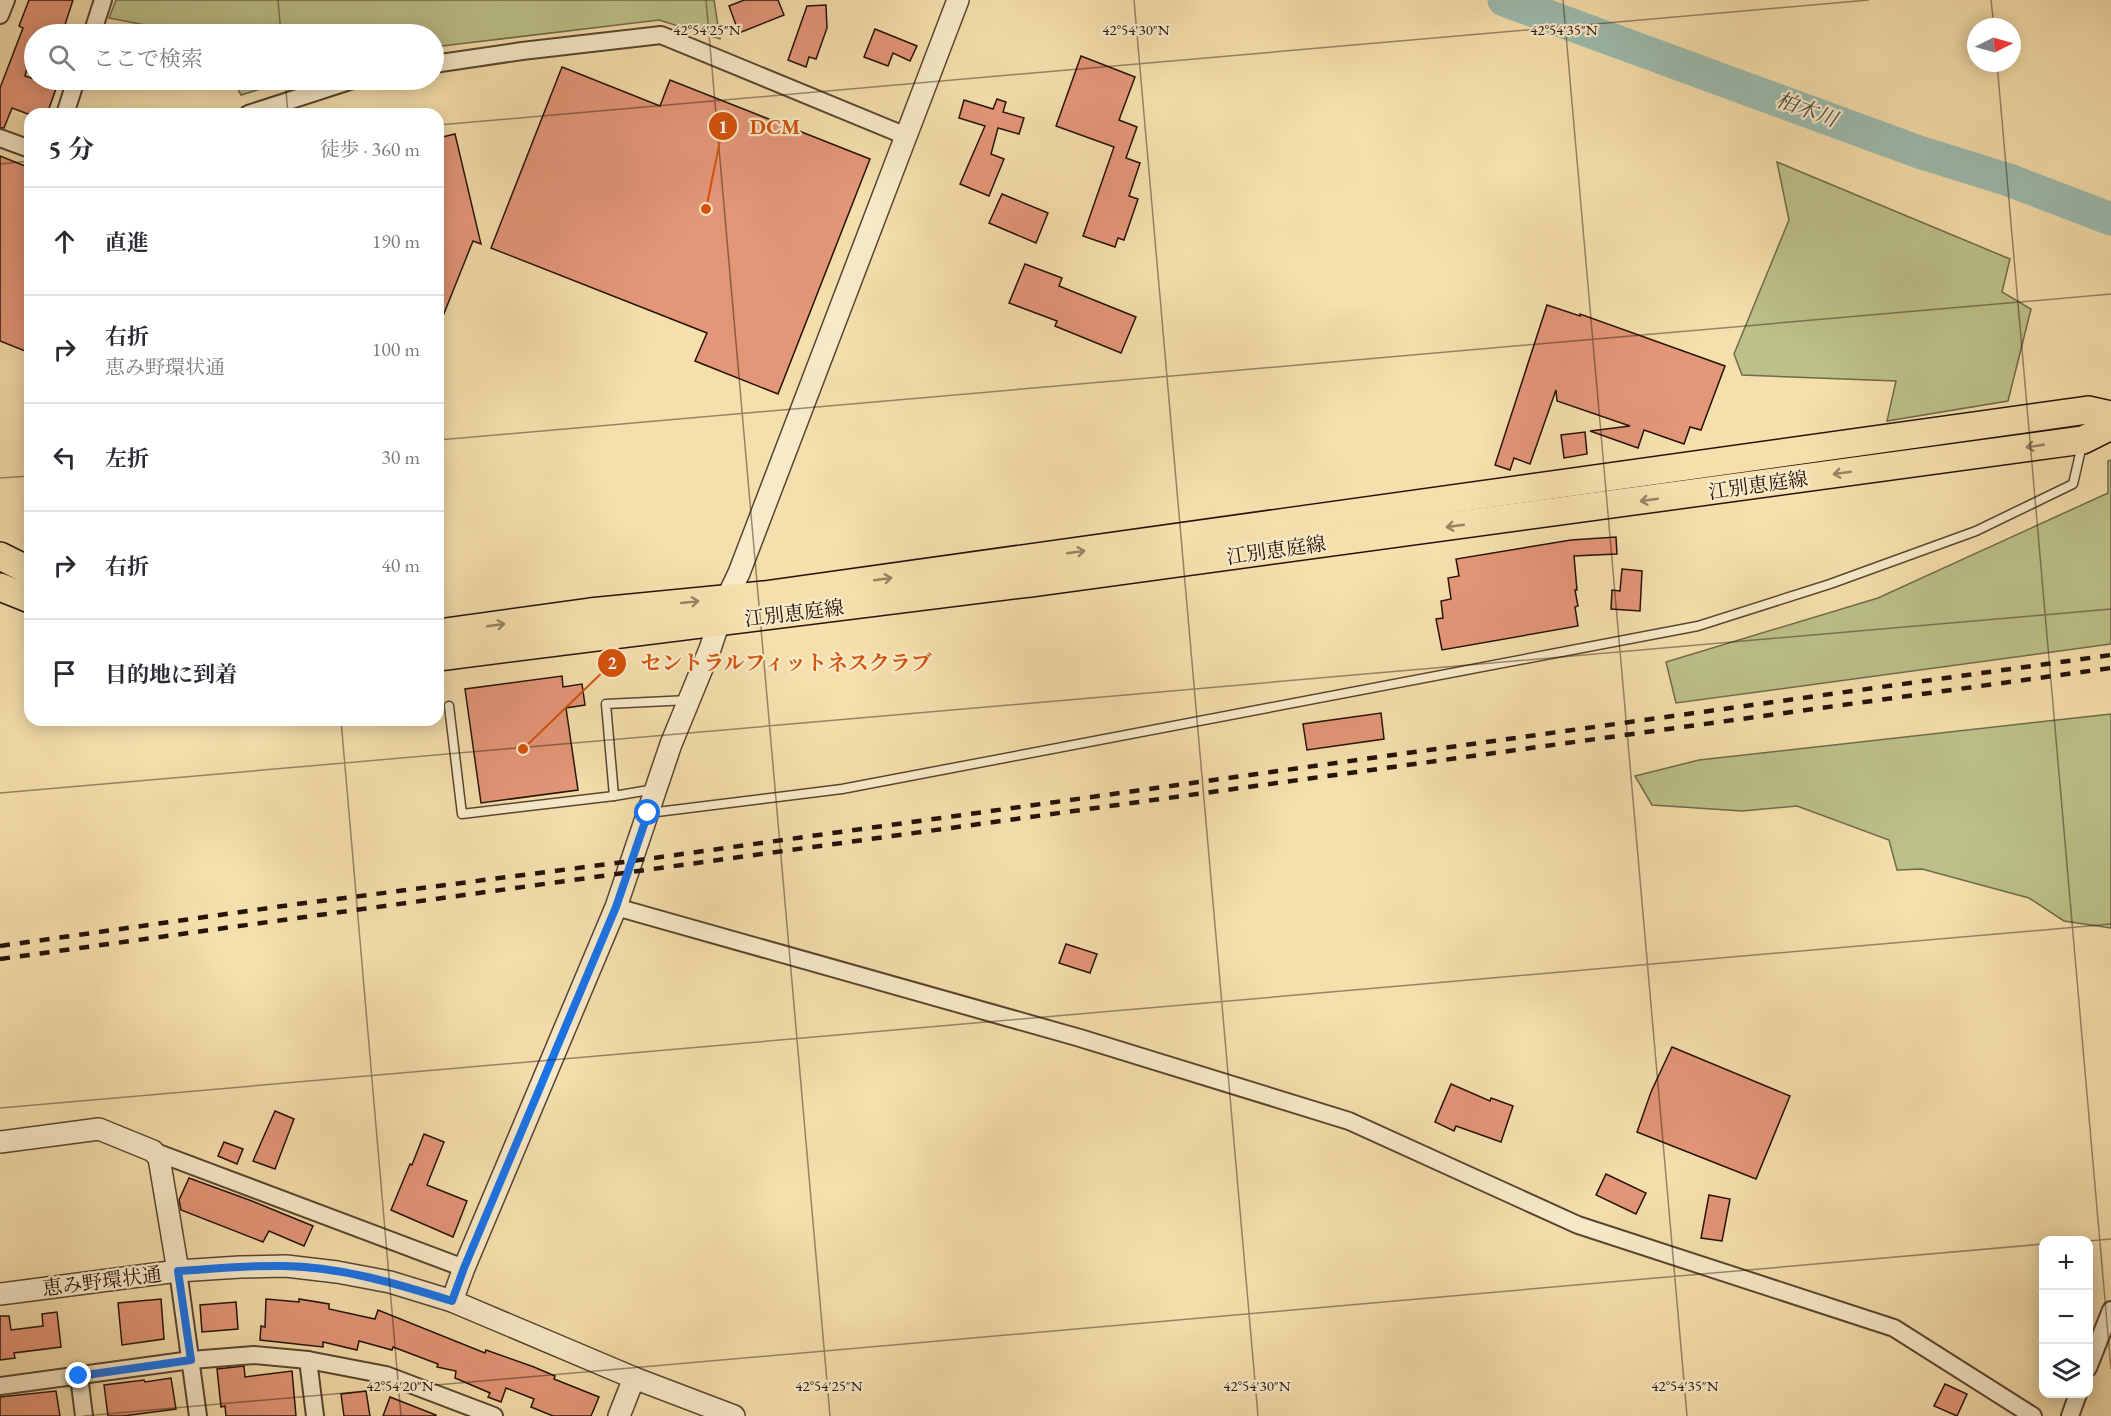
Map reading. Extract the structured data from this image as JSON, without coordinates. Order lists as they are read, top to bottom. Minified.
{"streets":{"main road":["江別恵庭線"],"street":["恵み野環状通"]},"water":["柏木川"],"places":["DCM","セントラルフィットネスクラブ"],"north":"right","page":{"search":"ここで検索","heading":["5 分","徒歩 · 360 m"],"list":[["直進","190 m"],["右折","恵み野環状通","100 m"],["左折","30 m"],["右折","40 m"],"目的地に到着"],"map_buttons":["+","−"]},"coordinates":["42°54'25\"N","42°54'30\"N","42°54'35\"N","42°54'20\"N"]}
